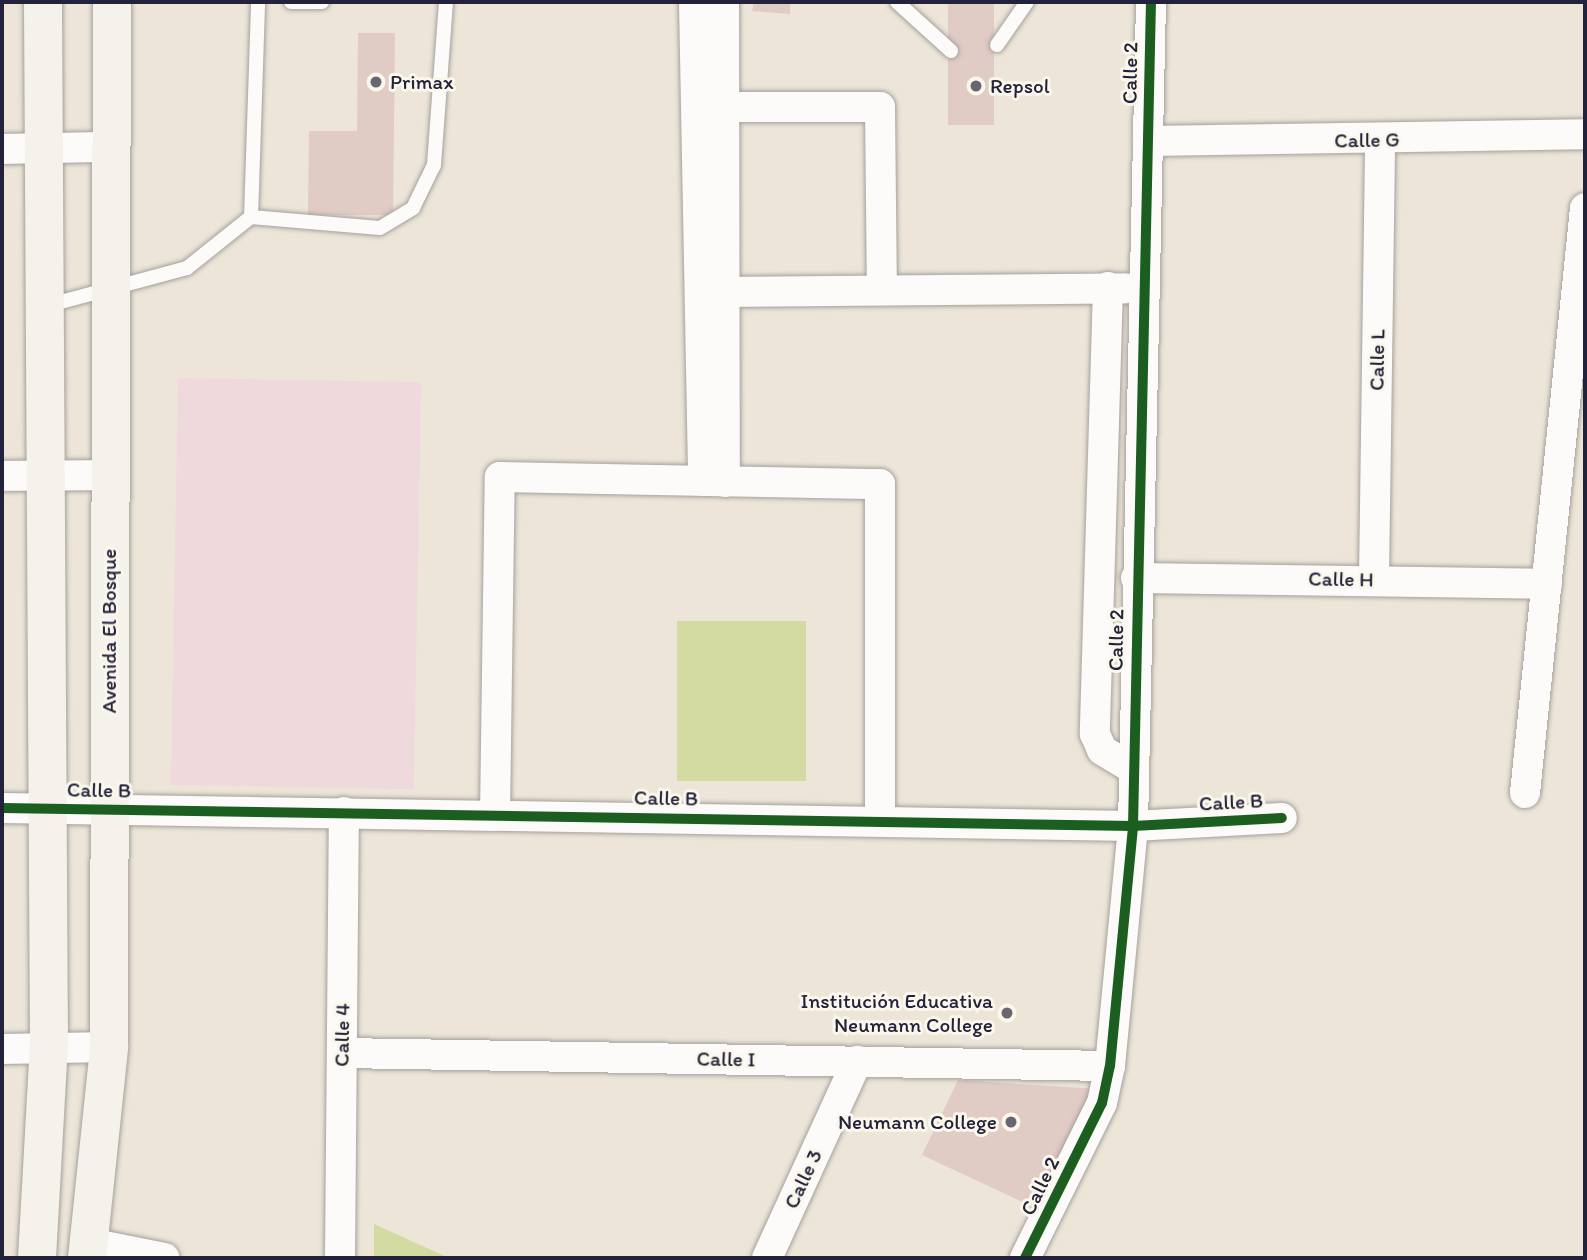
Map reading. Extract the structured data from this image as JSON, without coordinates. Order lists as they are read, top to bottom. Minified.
{"streets":{"street":["Calle 2","Calle G","Calle L","Calle H","Avenida El Bosque","Calle B","Calle 4","Calle I","Calle 3"]},"crossings":[["Calle 2","Calle G"],["Calle 2","Calle H"],["Calle 2","Calle B"],["Calle 2","Calle I"],["Calle G","Calle L"],["Calle L","Calle H"],["Avenida El Bosque","Calle B"],["Calle B","Calle 4"],["Calle 4","Calle I"],["Calle I","Calle 3"]],"places":["Primax","Repsol","Institución Educativa Neumann College","Neumann College"]}
